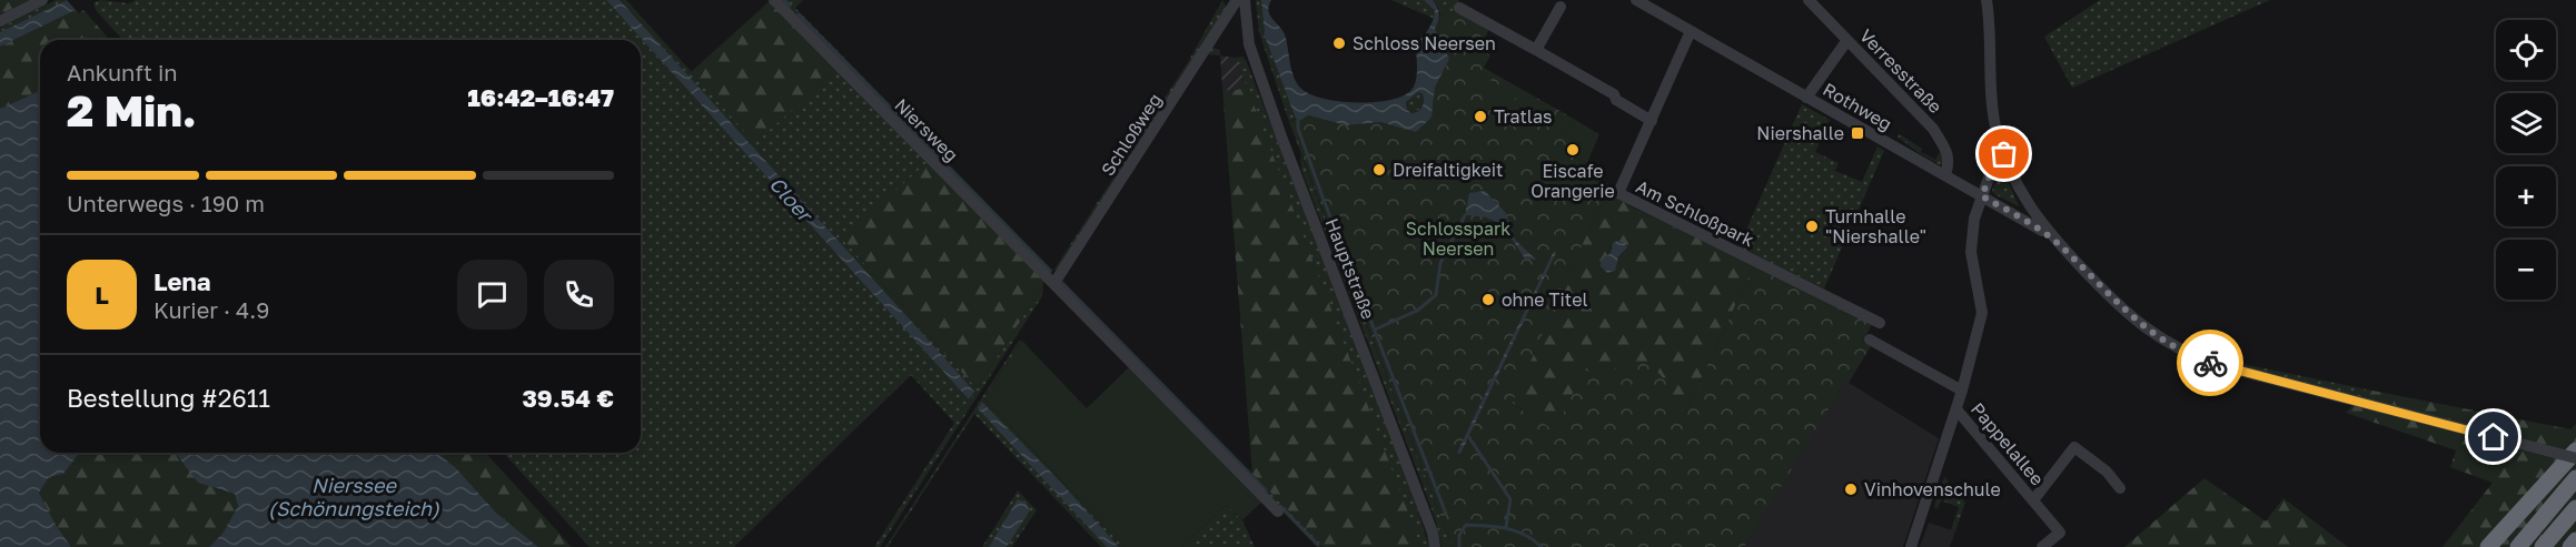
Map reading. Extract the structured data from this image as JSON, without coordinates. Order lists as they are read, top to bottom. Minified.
{"streets":{"street":["Verresstraße","Rothweg","Niersweg","Schloßweg","Am Schloßpark","Hauptstraße","Pappelallee"]},"crossings":[["Verresstraße","Rothweg"],["Rothweg","Am Schloßpark"],["Rothweg","Pappelallee"],["Niersweg","Schloßweg"],["Schloßweg","Hauptstraße"]],"water":["Cloer","Nierssee (Schönungsteich)"],"parks":["Schlosspark Neersen"],"places":{"other":["Schloss Neersen","Tratlas","Eiscafe Orangerie","Dreifaltigkeit","Turnhalle \"Niershalle\"","ohne Titel","Vinhovenschule"],"transit":["Niershalle"]},"page":{"map_buttons":["+","−"],"heading":["2 Min.","Ankunft in","16:42–16:47"],"panel":["Lena","Kurier · 4.9","Bestellung #2611","39.54 €"],"bar":"Unterwegs · 190 m","round":"L"}}
